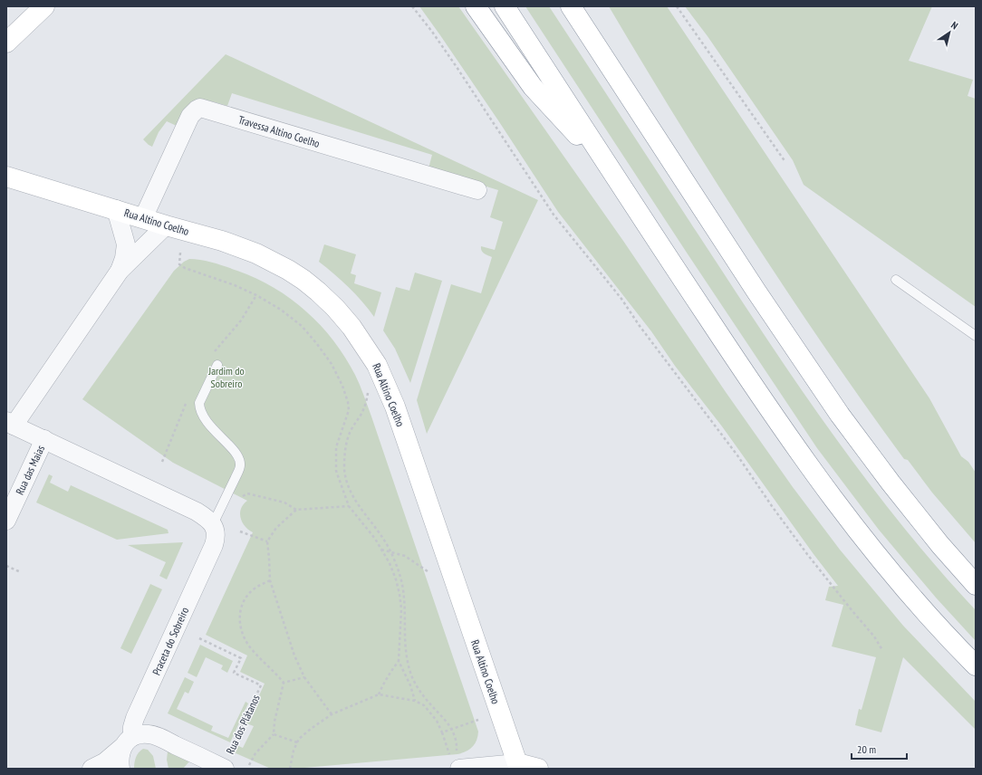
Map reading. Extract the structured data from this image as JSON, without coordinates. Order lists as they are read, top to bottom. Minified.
{"streets":{"main road":["Rua Altino Coelho"],"street":["Travessa Altino Coelho","Rua das Maias","Praceta do Sobreiro"],"path":["Rua dos Plátanos"]},"crossings":[["Travessa Altino Coelho","Rua Altino Coelho"]],"parks":["Jardim do Sobreiro"],"scale_bar":"20 m","north":"top right"}
